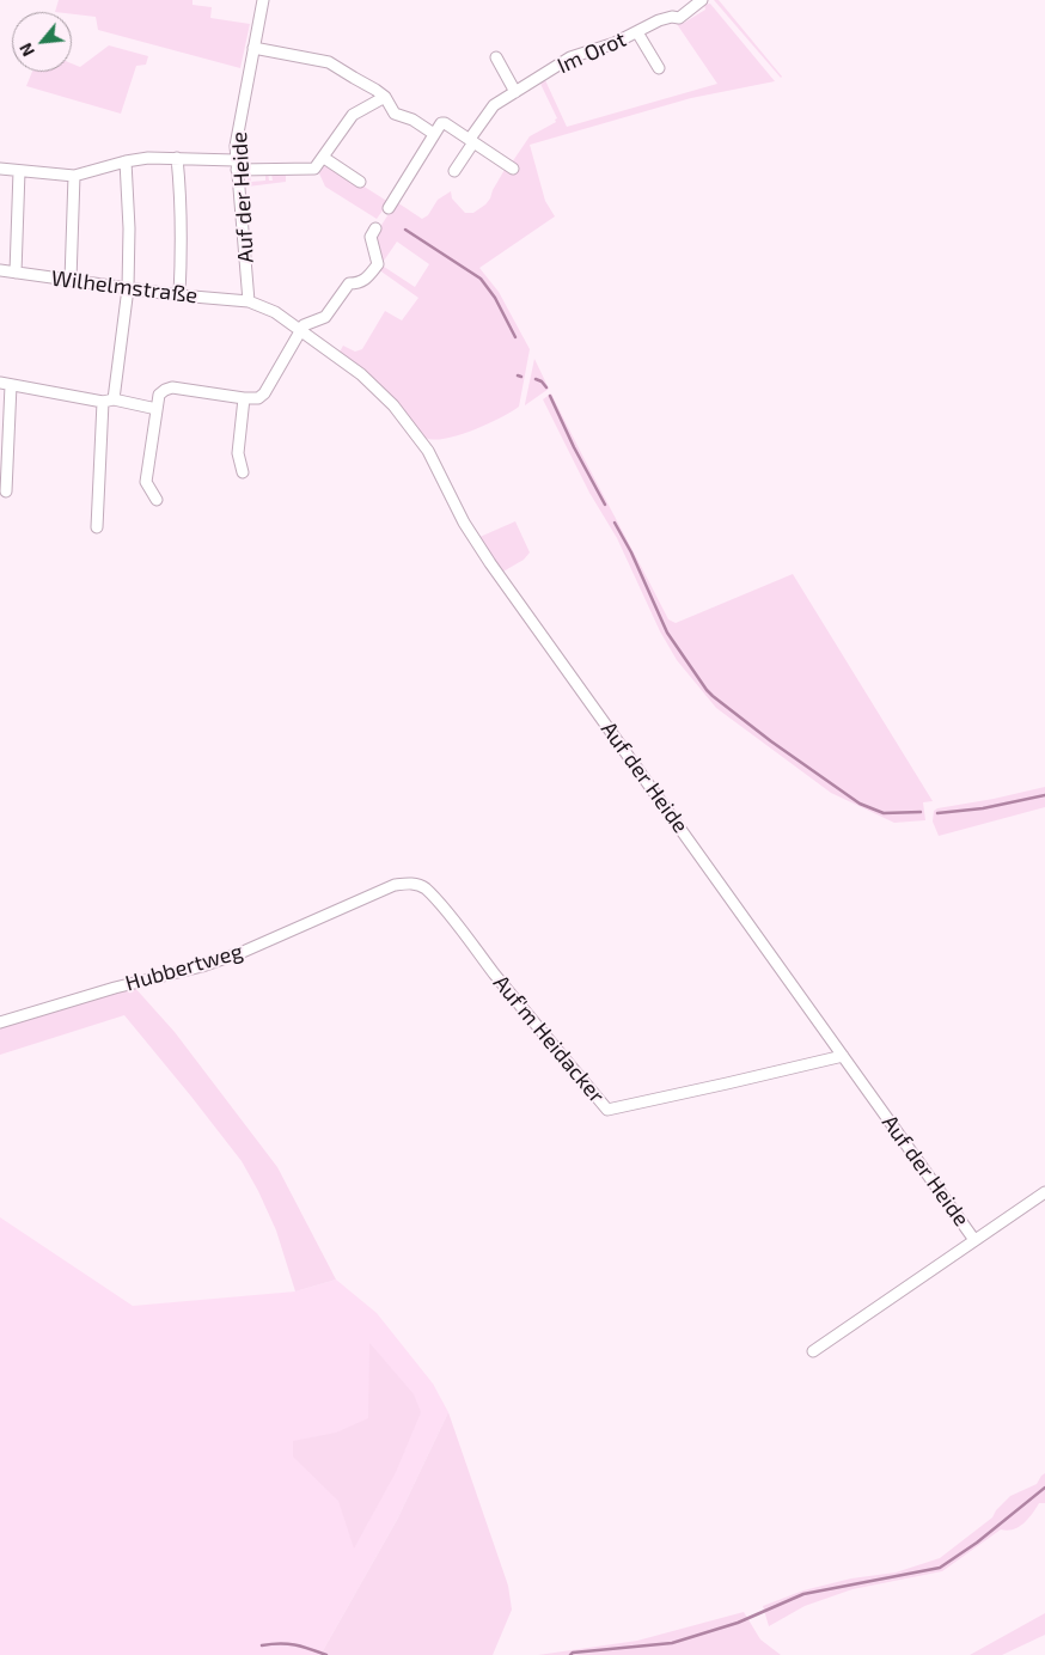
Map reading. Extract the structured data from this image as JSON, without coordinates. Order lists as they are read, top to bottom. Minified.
{"streets":{"street":["Im Orot","Auf der Heide","Wilhelmstraße","Hubbertweg","Auf'm Heidacker"]},"crossings":[["Auf der Heide","Wilhelmstraße"],["Auf der Heide","Auf'm Heidacker"],["Hubbertweg","Auf'm Heidacker"]],"north":"bottom left"}
